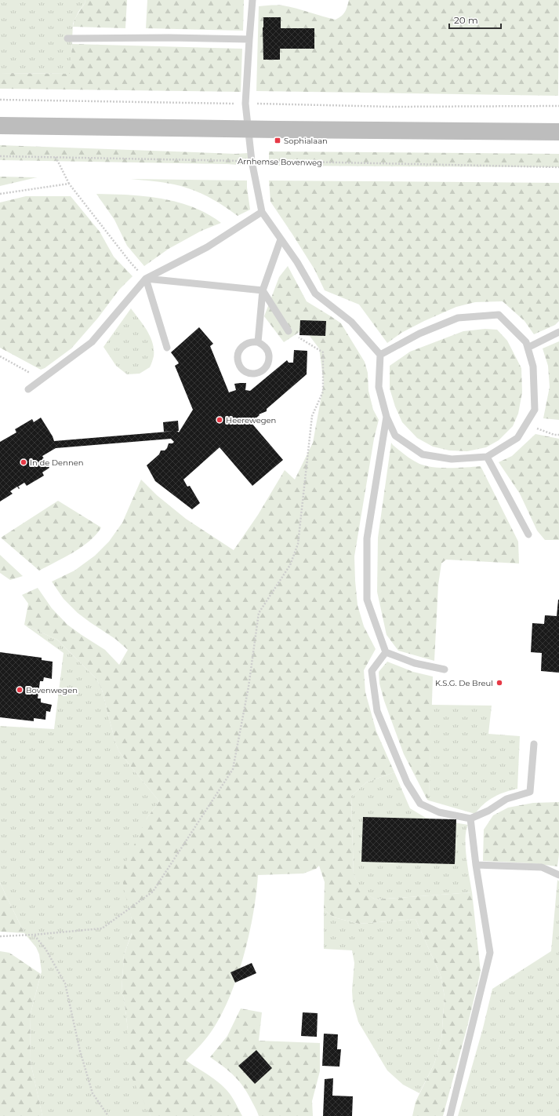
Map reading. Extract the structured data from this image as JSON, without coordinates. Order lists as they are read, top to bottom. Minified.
{"streets":{"path":["Arnhemse Bovenweg"]},"places":{"transit":["Sophialaan"],"other":["Heerewegen","In de Dennen","K.S.G. De Breul","Bovenwegen"]},"scale_bar":"20 m"}
